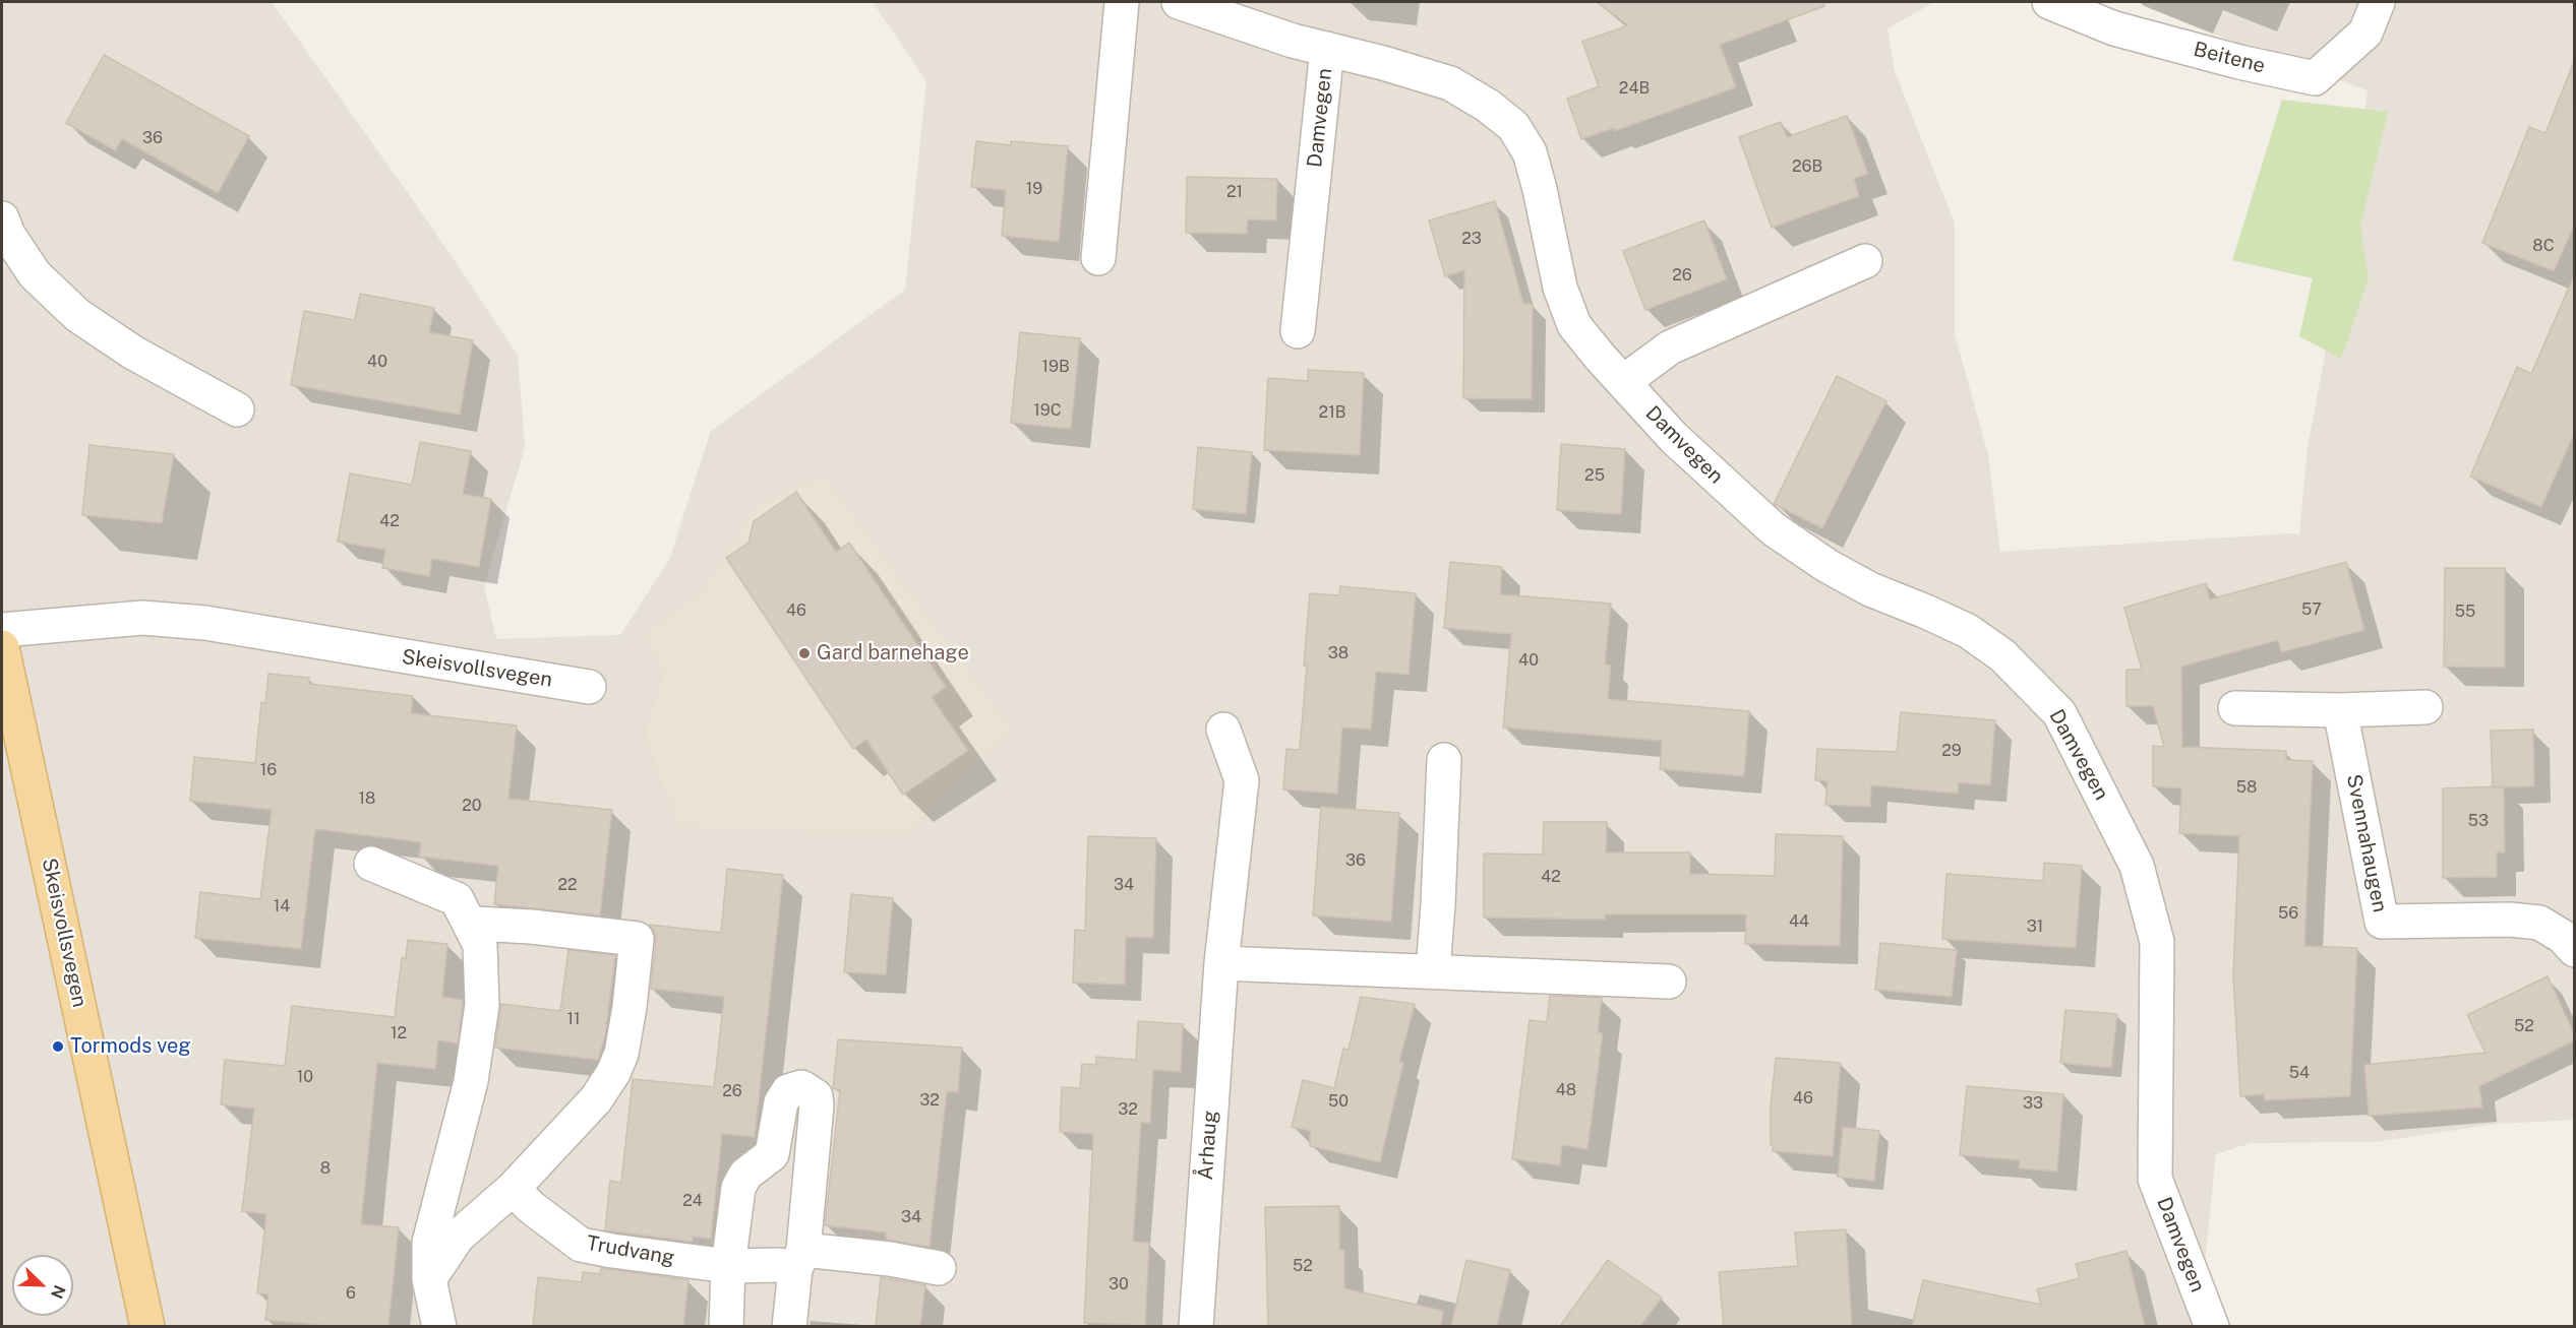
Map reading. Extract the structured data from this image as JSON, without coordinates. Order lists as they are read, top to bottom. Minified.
{"streets":{"main road":["Skeisvollsvegen"],"street":["Beitene","Damvegen","Svennahaugen","Århaug","Trudvang"]},"places":["Gard barnehage","Tormods veg"],"house_numbers":["24B","36","26B","19","21","23","8C","26","40","19B","19C","21B","25","42","57","46","55","38","40","29","16","58","18","20","53","36","42","22","34","14","56","44","31","11","52","12","54","10","48","26","46","32","50","33","32","8","24","34","52","30","6"],"north":"bottom right"}
